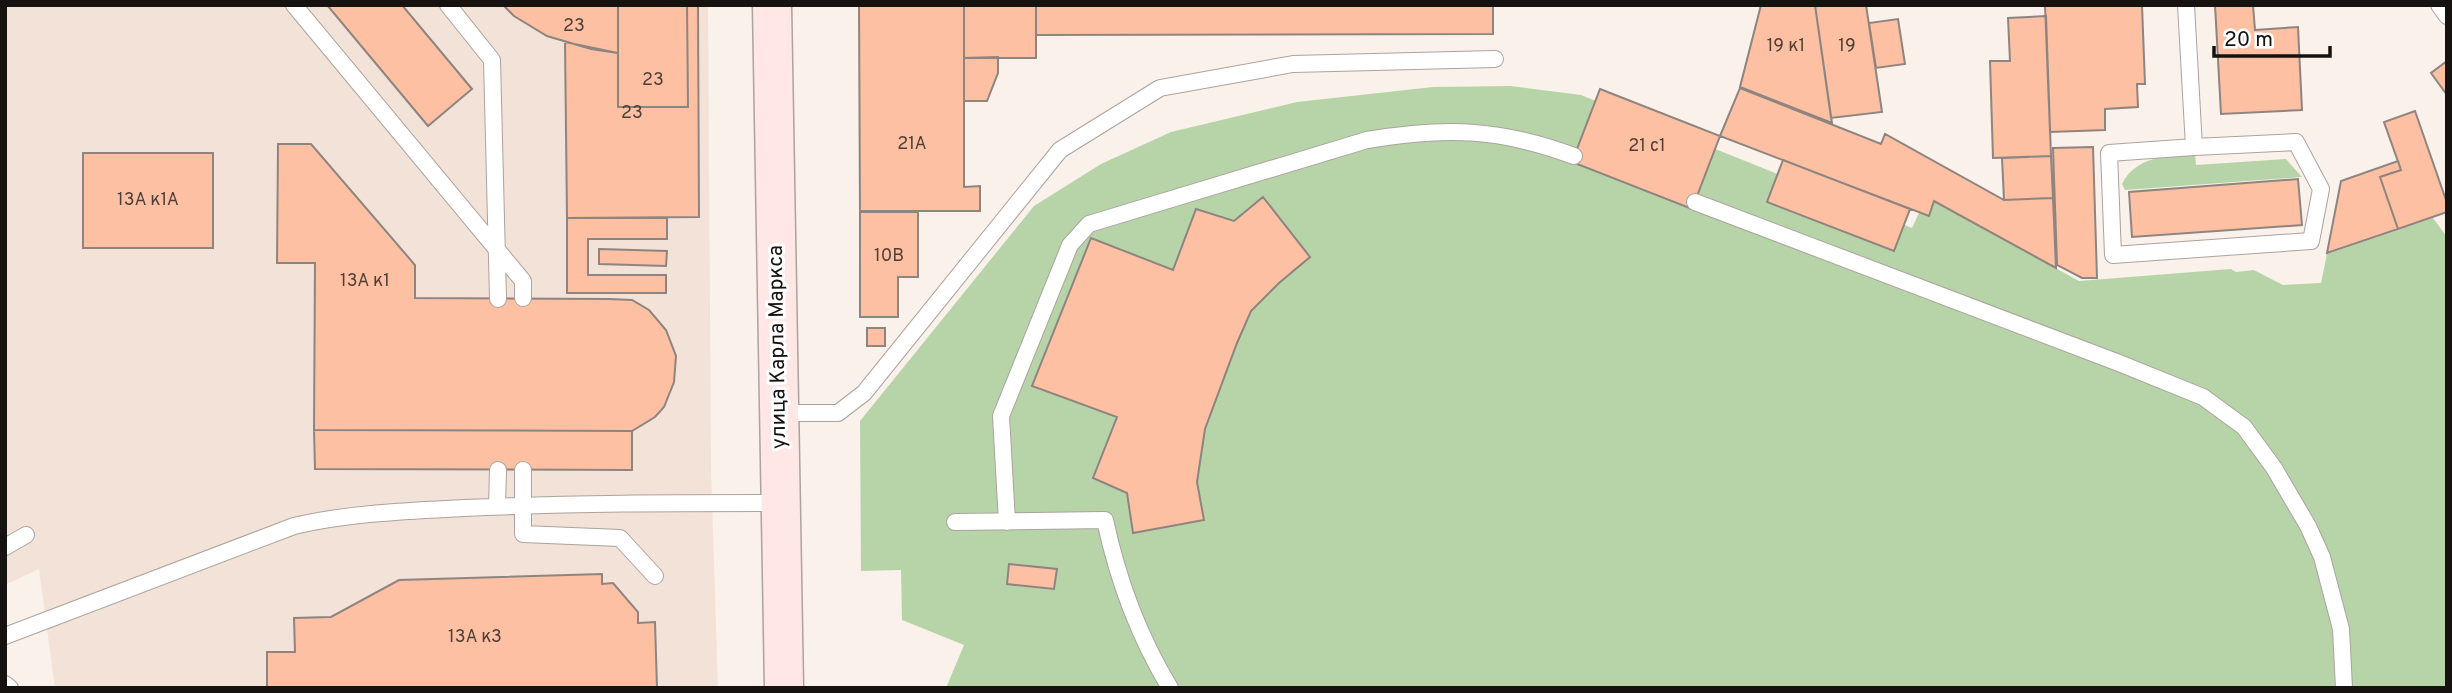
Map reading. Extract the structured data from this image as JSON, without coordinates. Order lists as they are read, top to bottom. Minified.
{"streets":{"main road":["улица Карла Маркса"]},"house_numbers":["23","19 к1","19","23","23","21А","21 с1","13А к1А","10В","13А к1","13А к3"],"scale_bar":"20 m"}
